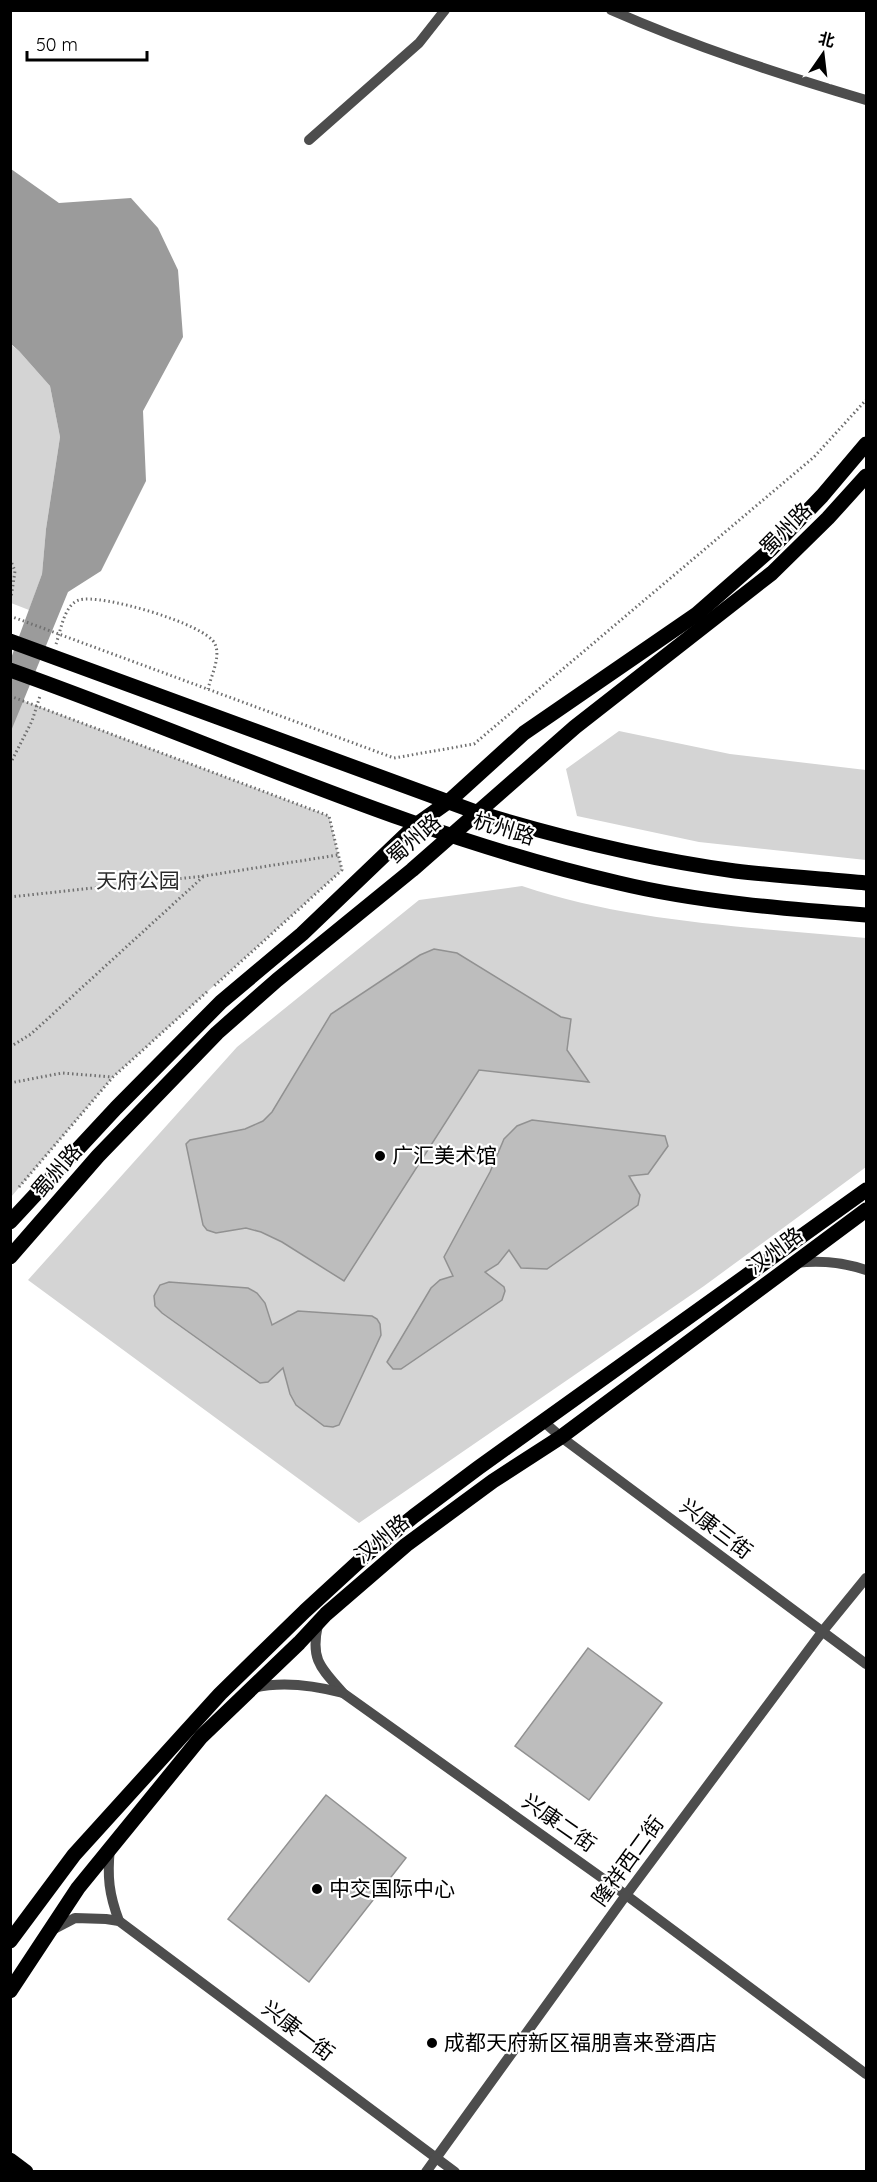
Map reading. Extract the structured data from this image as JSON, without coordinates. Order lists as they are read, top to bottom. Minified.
{"streets":{"main road":["蜀州路","杭州路","汉州路"],"street":["兴康三街","兴康二街","隆祥西二街","兴康一街"]},"crossings":[["蜀州路","杭州路"],["汉州路","兴康三街"],["兴康三街","隆祥西二街"],["兴康二街","隆祥西二街"],["隆祥西二街","兴康一街"]],"parks":["天府公园"],"places":["广汇美术馆","中交国际中心","成都天府新区福朋喜来登酒店"],"scale_bar":"50 m","north":"top"}
